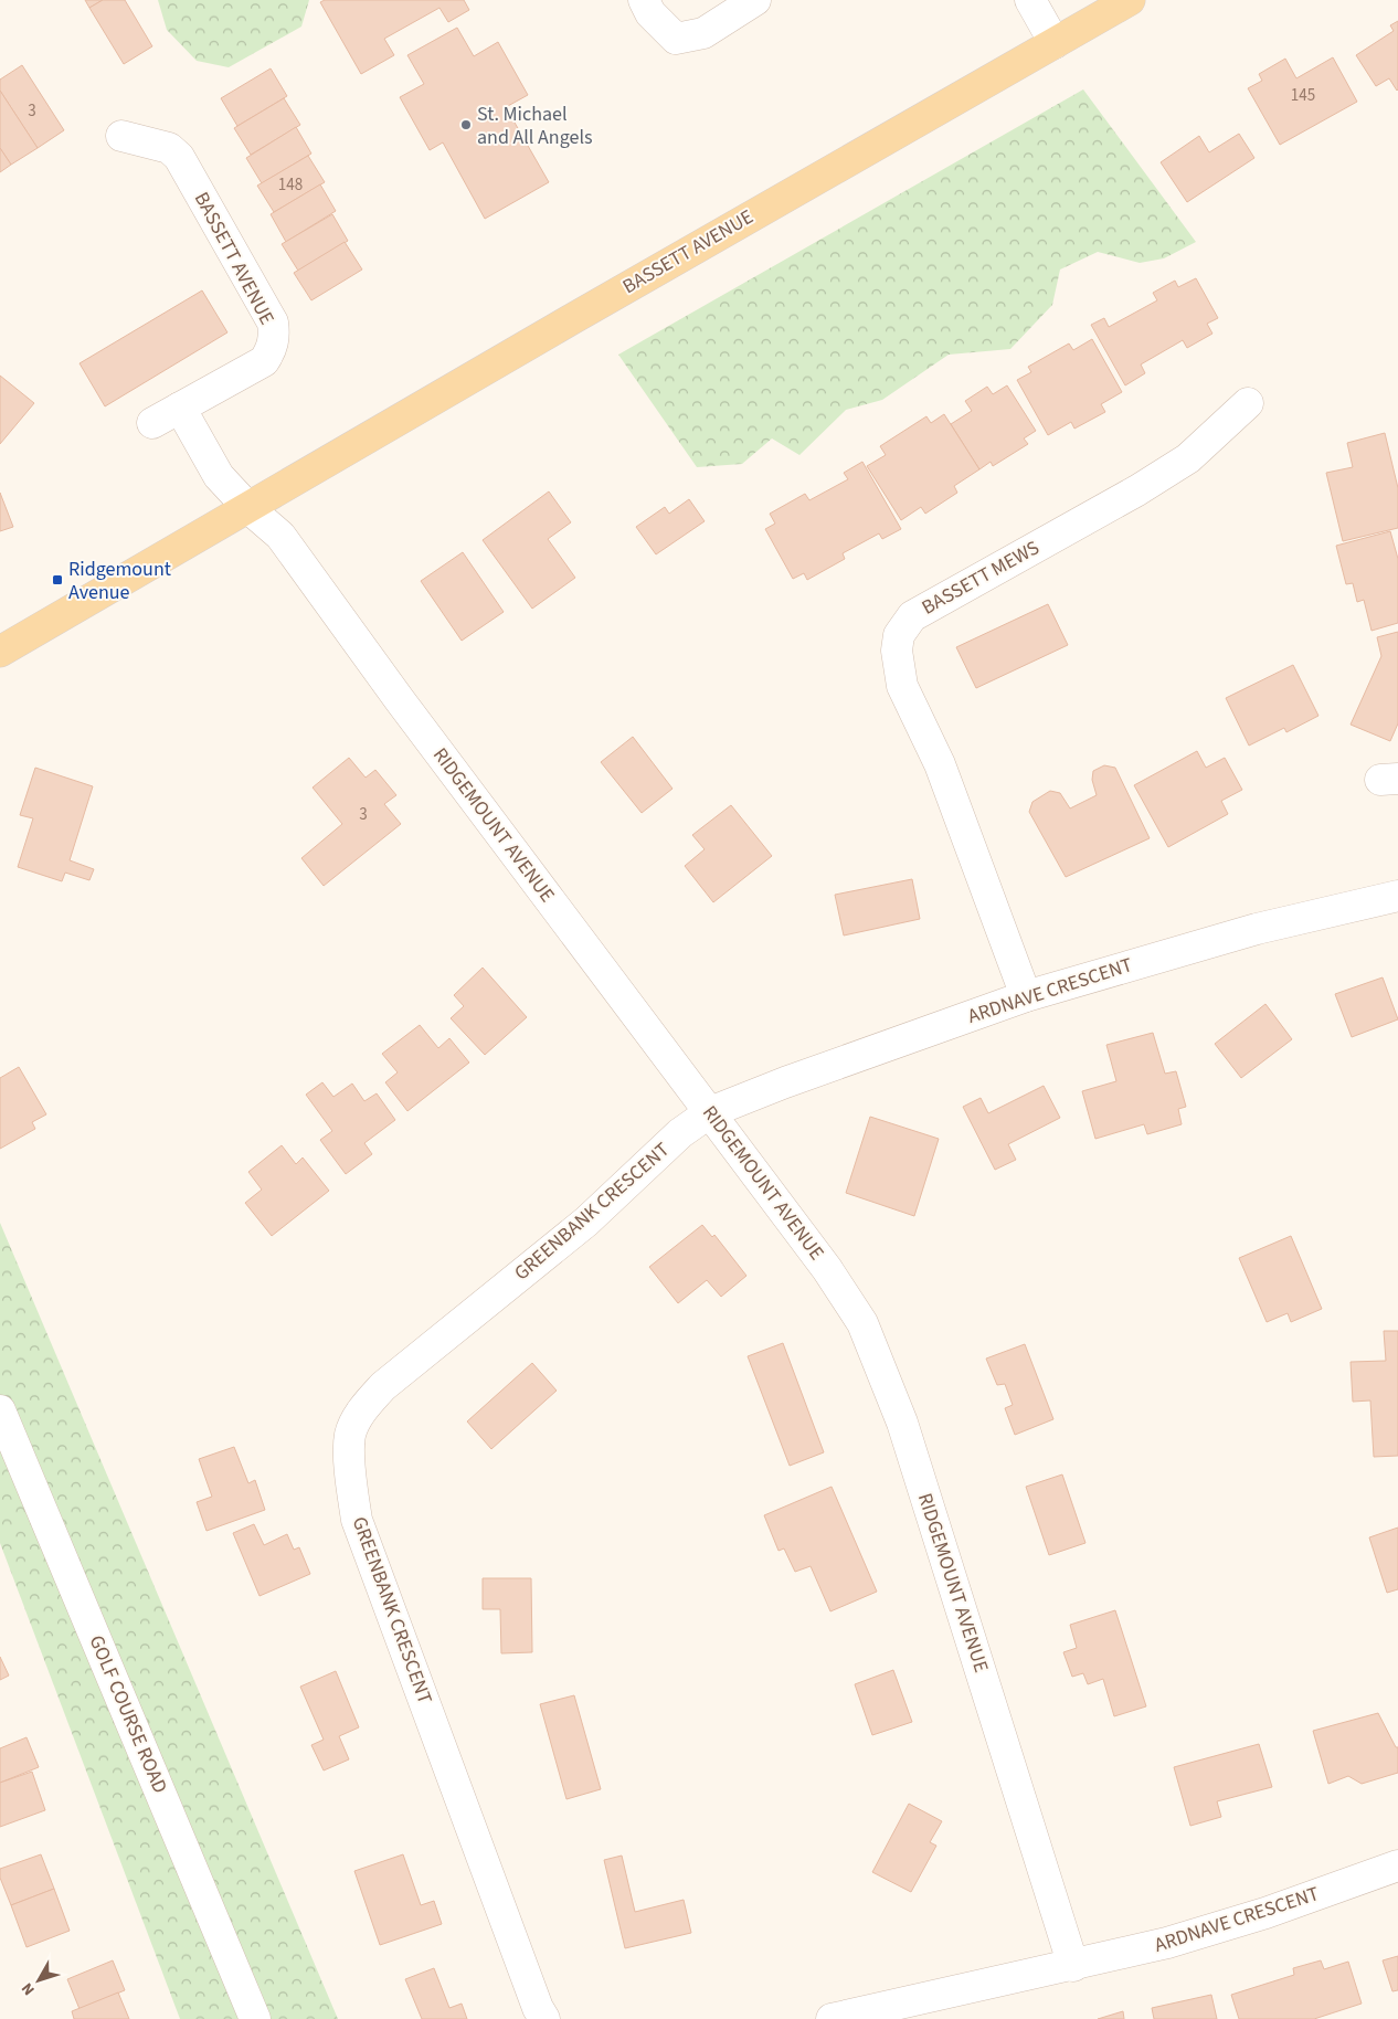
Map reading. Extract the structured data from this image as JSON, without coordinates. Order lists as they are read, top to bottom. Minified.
{"streets":{"main road":["BASSETT AVENUE"],"street":["BASSETT MEWS","RIDGEMOUNT AVENUE","ARDNAVE CRESCENT","GREENBANK CRESCENT","GOLF COURSE ROAD"]},"crossings":[["BASSETT AVENUE","RIDGEMOUNT AVENUE"],["BASSETT MEWS","ARDNAVE CRESCENT"],["RIDGEMOUNT AVENUE","ARDNAVE CRESCENT"],["RIDGEMOUNT AVENUE","GREENBANK CRESCENT"],["ARDNAVE CRESCENT","GREENBANK CRESCENT"]],"places":{"other":["St. Michael and All Angels"],"transit":["Ridgemount Avenue"]},"house_numbers":["145","3","148","3"],"north":"bottom left"}
